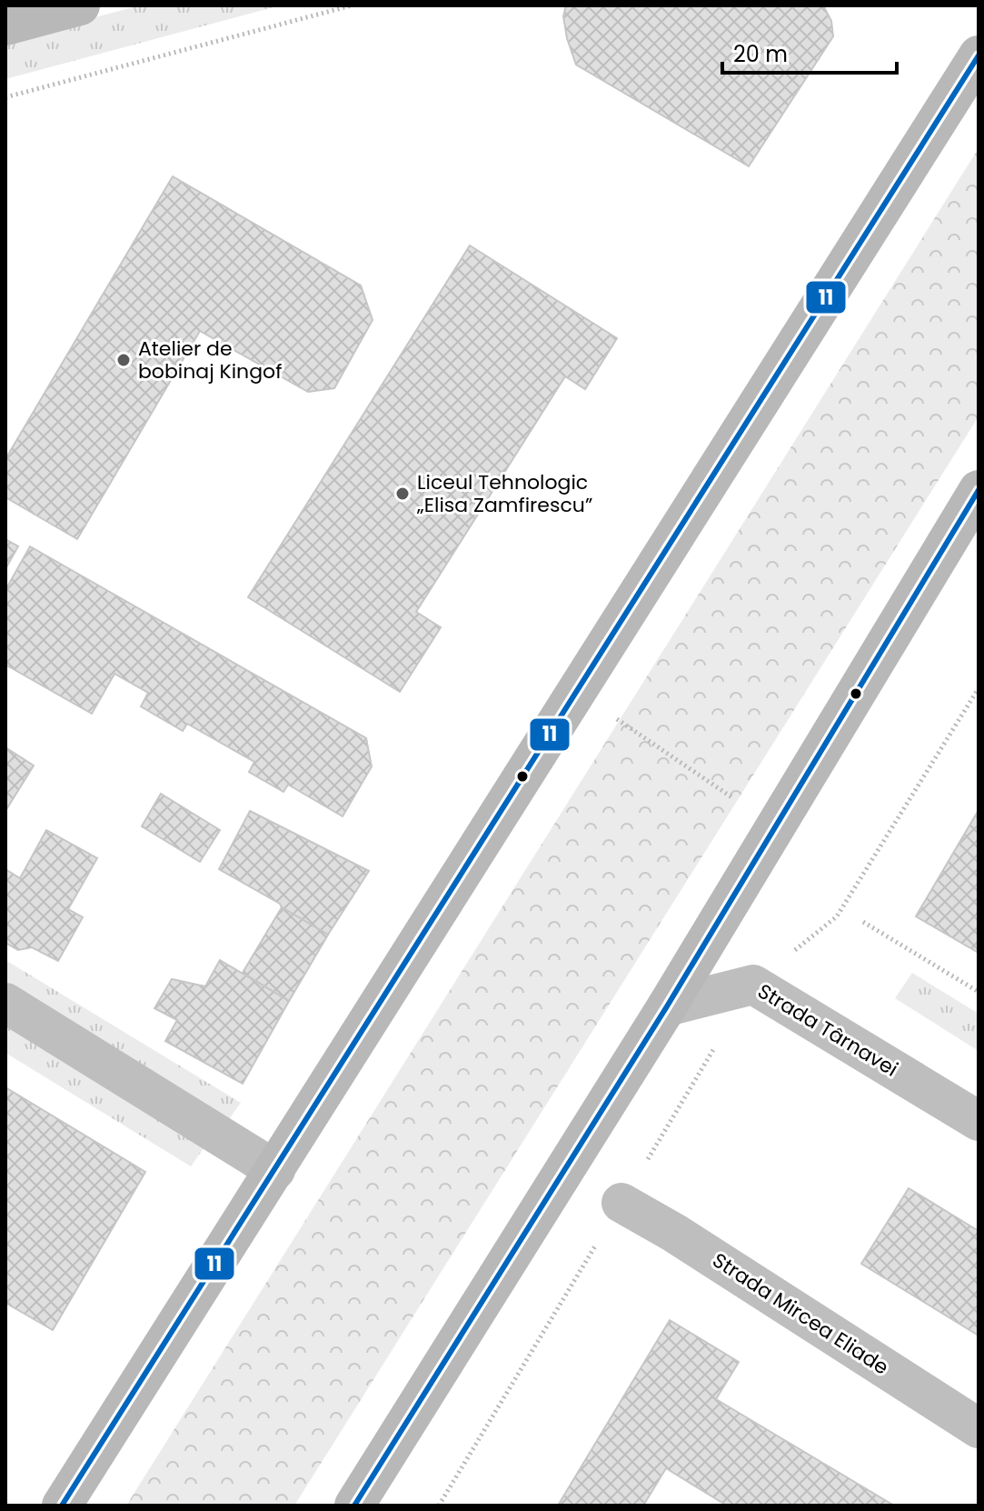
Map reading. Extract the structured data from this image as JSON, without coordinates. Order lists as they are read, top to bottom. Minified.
{"streets":{"street":["Strada Târnavei","Strada Mircea Eliade"]},"places":["Atelier de bobinaj Kingof","Liceul Tehnologic „Elisa Zamfirescu”"],"lines":["transit line 11"],"scale_bar":"20 m"}
